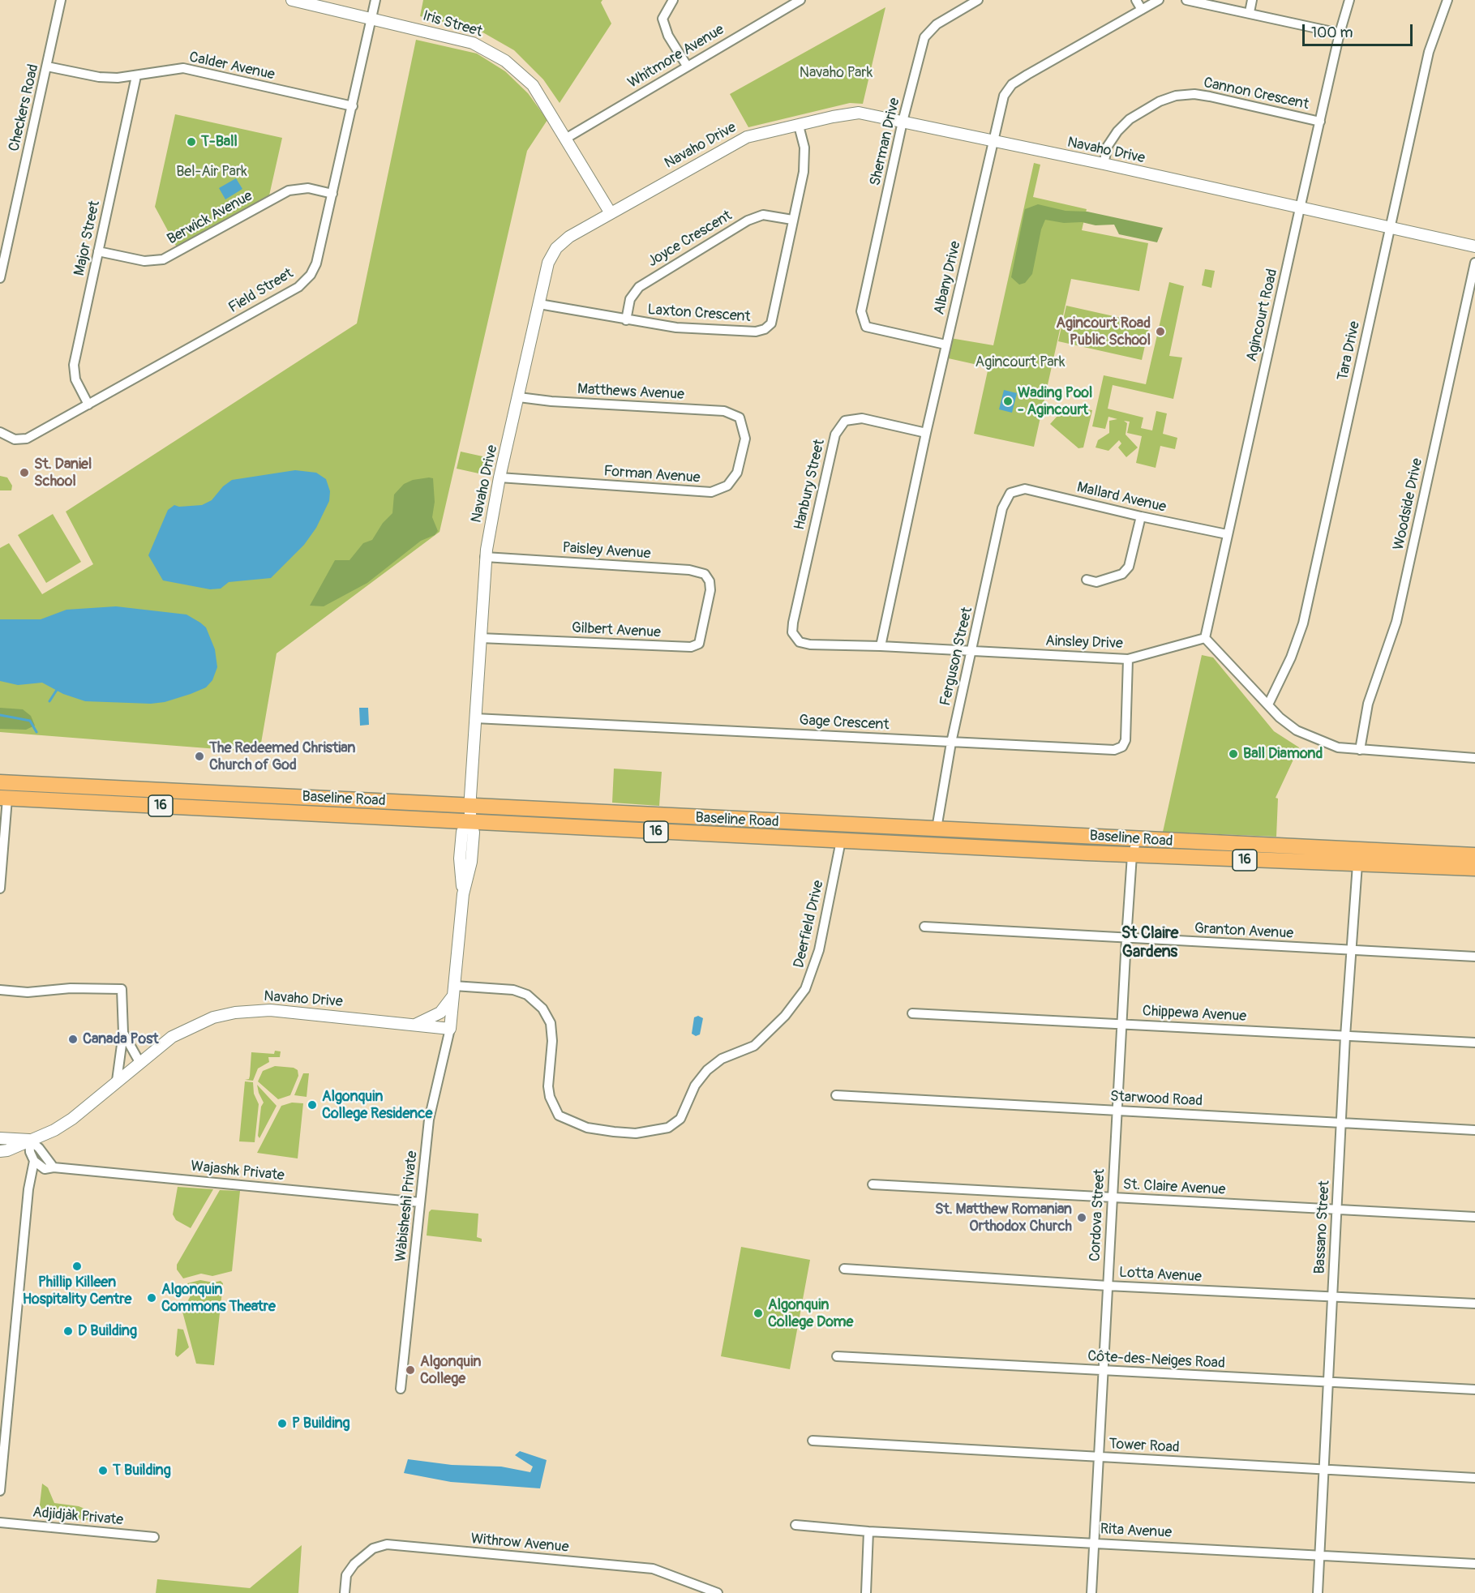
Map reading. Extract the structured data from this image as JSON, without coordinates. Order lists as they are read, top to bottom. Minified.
{"streets":{"main road":["Baseline Road","16"],"street":["Iris Street","Whitmore Avenue","Calder Avenue","Cannon Crescent","Checkers Road","Sherman Drive","Navaho Drive","Berwick Avenue","Major Street","Joyce Crescent","Albany Drive","Field Street","Laxton Crescent","Agincourt Road","Tara Drive","Matthews Avenue","Forman Avenue","Hanbury Street","Mallard Avenue","Woodside Drive","Paisley Avenue","Gilbert Avenue","Ainsley Drive","Ferguson Street","Gage Crescent","Deerfield Drive","Granton Avenue","Chippewa Avenue","Starwood Road","Wajashk Private","St. Claire Avenue","Wàbisheshì Private","Cordova Street","Bassano Street","Lotta Avenue","Côte-des-Neiges Road","Tower Road","Adjidjàk Private","Rita Avenue","Withrow Avenue"]},"crossings":[["Iris Street","Whitmore Avenue"],["Iris Street","Navaho Drive"],["Iris Street","Field Street"],["Calder Avenue","Checkers Road"],["Calder Avenue","Major Street"],["Calder Avenue","Field Street"],["Cannon Crescent","Navaho Drive"],["Cannon Crescent","Agincourt Road"],["Sherman Drive","Navaho Drive"],["Sherman Drive","Albany Drive"],["Navaho Drive","Albany Drive"],["Navaho Drive","Laxton Crescent"],["Navaho Drive","Agincourt Road"],["Navaho Drive","Tara Drive"],["Navaho Drive","Matthews Avenue"],["Navaho Drive","Forman Avenue"],["Navaho Drive","Paisley Avenue"],["Navaho Drive","Gilbert Avenue"],["Navaho Drive","Gage Crescent"],["Navaho Drive","Baseline Road"],["Navaho Drive","Deerfield Drive"],["Navaho Drive","Wàbisheshì Private"],["Berwick Avenue","Major Street"],["Berwick Avenue","Field Street"],["Major Street","Field Street"],["Joyce Crescent","Laxton Crescent"],["Albany Drive","Hanbury Street"],["Albany Drive","Ainsley Drive"],["Agincourt Road","Mallard Avenue"],["Agincourt Road","Ainsley Drive"],["Matthews Avenue","Forman Avenue"],["Hanbury Street","Ainsley Drive"],["Mallard Avenue","Ferguson Street"],["Paisley Avenue","Gilbert Avenue"],["Ainsley Drive","Ferguson Street"],["Ainsley Drive","Gage Crescent"],["Ferguson Street","Gage Crescent"],["Ferguson Street","Baseline Road"],["Baseline Road","Deerfield Drive"],["Baseline Road","Cordova Street"],["Baseline Road","Bassano Street"],["Granton Avenue","Cordova Street"],["Granton Avenue","Bassano Street"],["Chippewa Avenue","Cordova Street"],["Chippewa Avenue","Bassano Street"],["Starwood Road","Cordova Street"],["Starwood Road","Bassano Street"],["Wajashk Private","Wàbisheshì Private"],["St. Claire Avenue","Cordova Street"],["St. Claire Avenue","Bassano Street"],["Cordova Street","Lotta Avenue"],["Cordova Street","Côte-des-Neiges Road"],["Cordova Street","Tower Road"],["Cordova Street","Rita Avenue"],["Bassano Street","Lotta Avenue"],["Bassano Street","Côte-des-Neiges Road"],["Bassano Street","Tower Road"],["Bassano Street","Rita Avenue"]],"districts":["St Claire Gardens"],"parks":["Navaho Park","Bel-Air Park","Agincourt Park"],"places":["T-Ball","Agincourt Road Public School","Wading Pool - Agincourt","St. Daniel School","Ball Diamond","The Redeemed Christian Church of God","Canada Post","Algonquin College Residence","St. Matthew Romanian Orthodox Church","Phillip Killeen Hospitality Centre","Algonquin Commons Theatre","Algonquin College Dome","D Building","Algonquin College","P Building","T Building"],"scale_bar":"100 m"}
